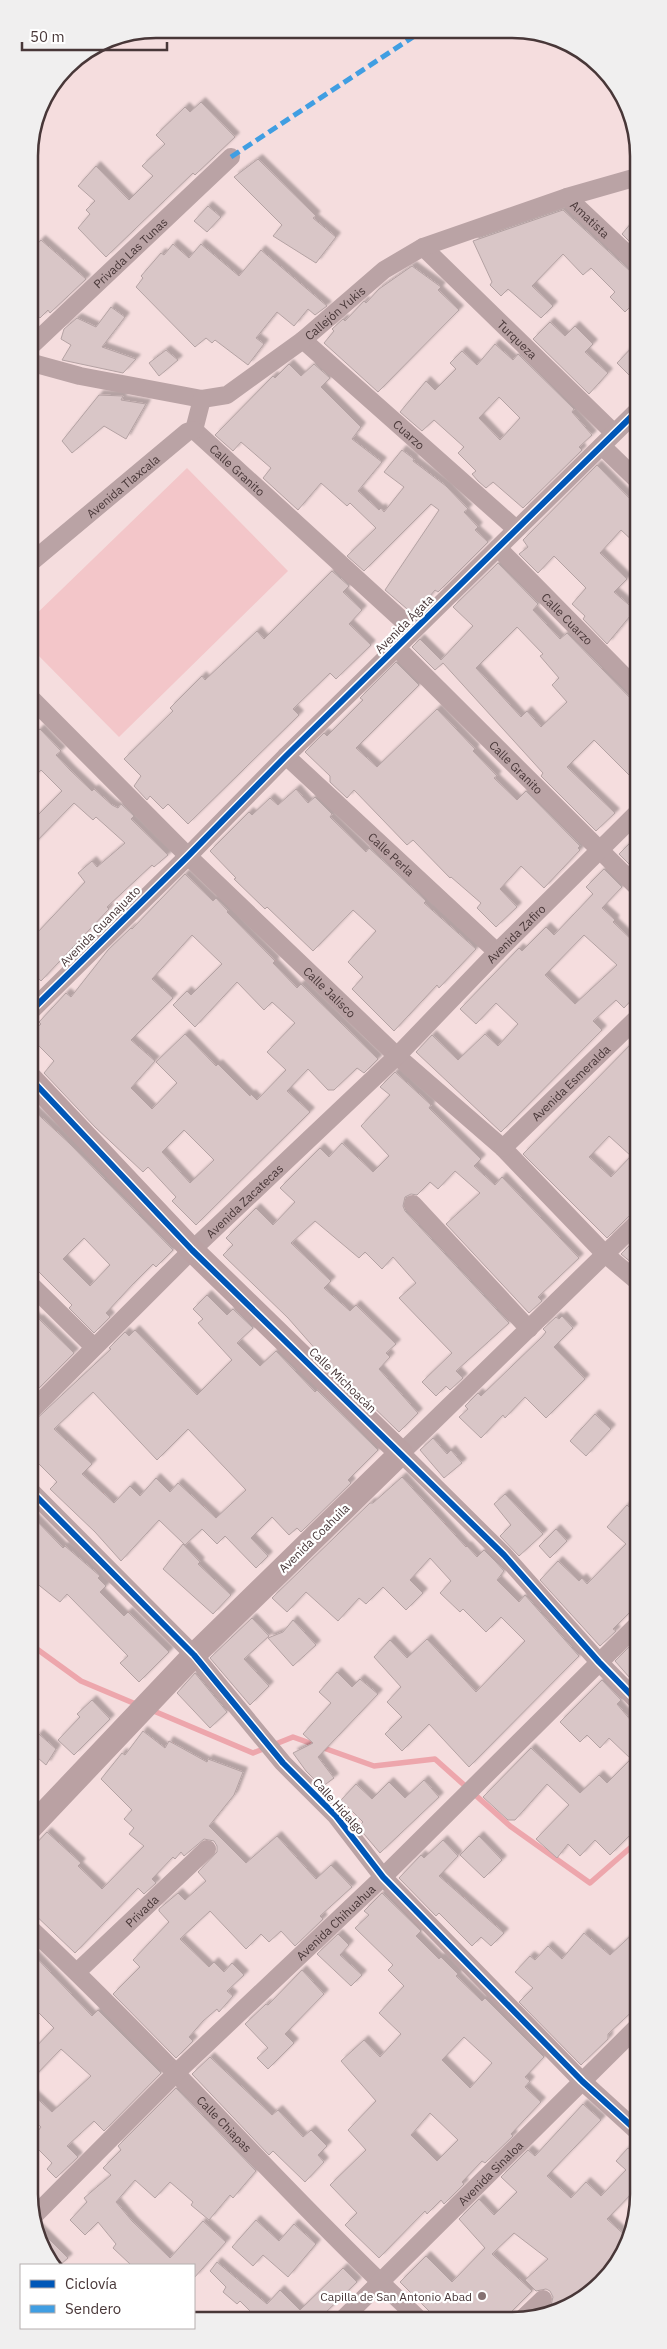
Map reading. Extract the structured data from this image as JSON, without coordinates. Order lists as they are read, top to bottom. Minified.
{"streets":{"street":["Amatista","Privada Las Tunas","Callejón Yukis","Turqueza","Cuarzo","Calle Granito","Avenida Tlaxcala","Calle Cuarzo","Avenida Ágata","Calle Perla","Avenida Guanajuato","Avenida Zafiro","Calle Jalisco","Avenida Esmeralda","Avenida Zacatecas","Calle Michoacán","Avenida Coahuila","Calle Hidalgo","Privada","Avenida Chihuahua","Calle Chiapas","Avenida Sinaloa"]},"crossings":[["Amatista","Callejón Yukis"],["Callejón Yukis","Turqueza"],["Callejón Yukis","Cuarzo"],["Turqueza","Avenida Ágata"],["Cuarzo","Avenida Ágata"],["Calle Granito","Avenida Tlaxcala"],["Calle Granito","Avenida Ágata"],["Calle Granito","Avenida Zafiro"],["Calle Cuarzo","Avenida Ágata"],["Avenida Ágata","Calle Perla"],["Avenida Ágata","Avenida Guanajuato"],["Avenida Ágata","Calle Jalisco"],["Calle Perla","Avenida Zafiro"],["Avenida Guanajuato","Calle Jalisco"],["Avenida Zafiro","Calle Jalisco"],["Avenida Zafiro","Avenida Zacatecas"],["Calle Jalisco","Avenida Esmeralda"],["Calle Jalisco","Avenida Zacatecas"],["Calle Jalisco","Avenida Coahuila"],["Avenida Zacatecas","Calle Michoacán"],["Calle Michoacán","Avenida Coahuila"],["Calle Michoacán","Avenida Chihuahua"],["Avenida Coahuila","Calle Hidalgo"],["Calle Hidalgo","Avenida Chihuahua"],["Calle Hidalgo","Avenida Sinaloa"],["Privada","Calle Chiapas"],["Avenida Chihuahua","Calle Chiapas"],["Calle Chiapas","Avenida Sinaloa"]],"places":["Capilla de San Antonio Abad"],"legend":["Ciclovía","Sendero"],"scale_bar":"50 m"}
